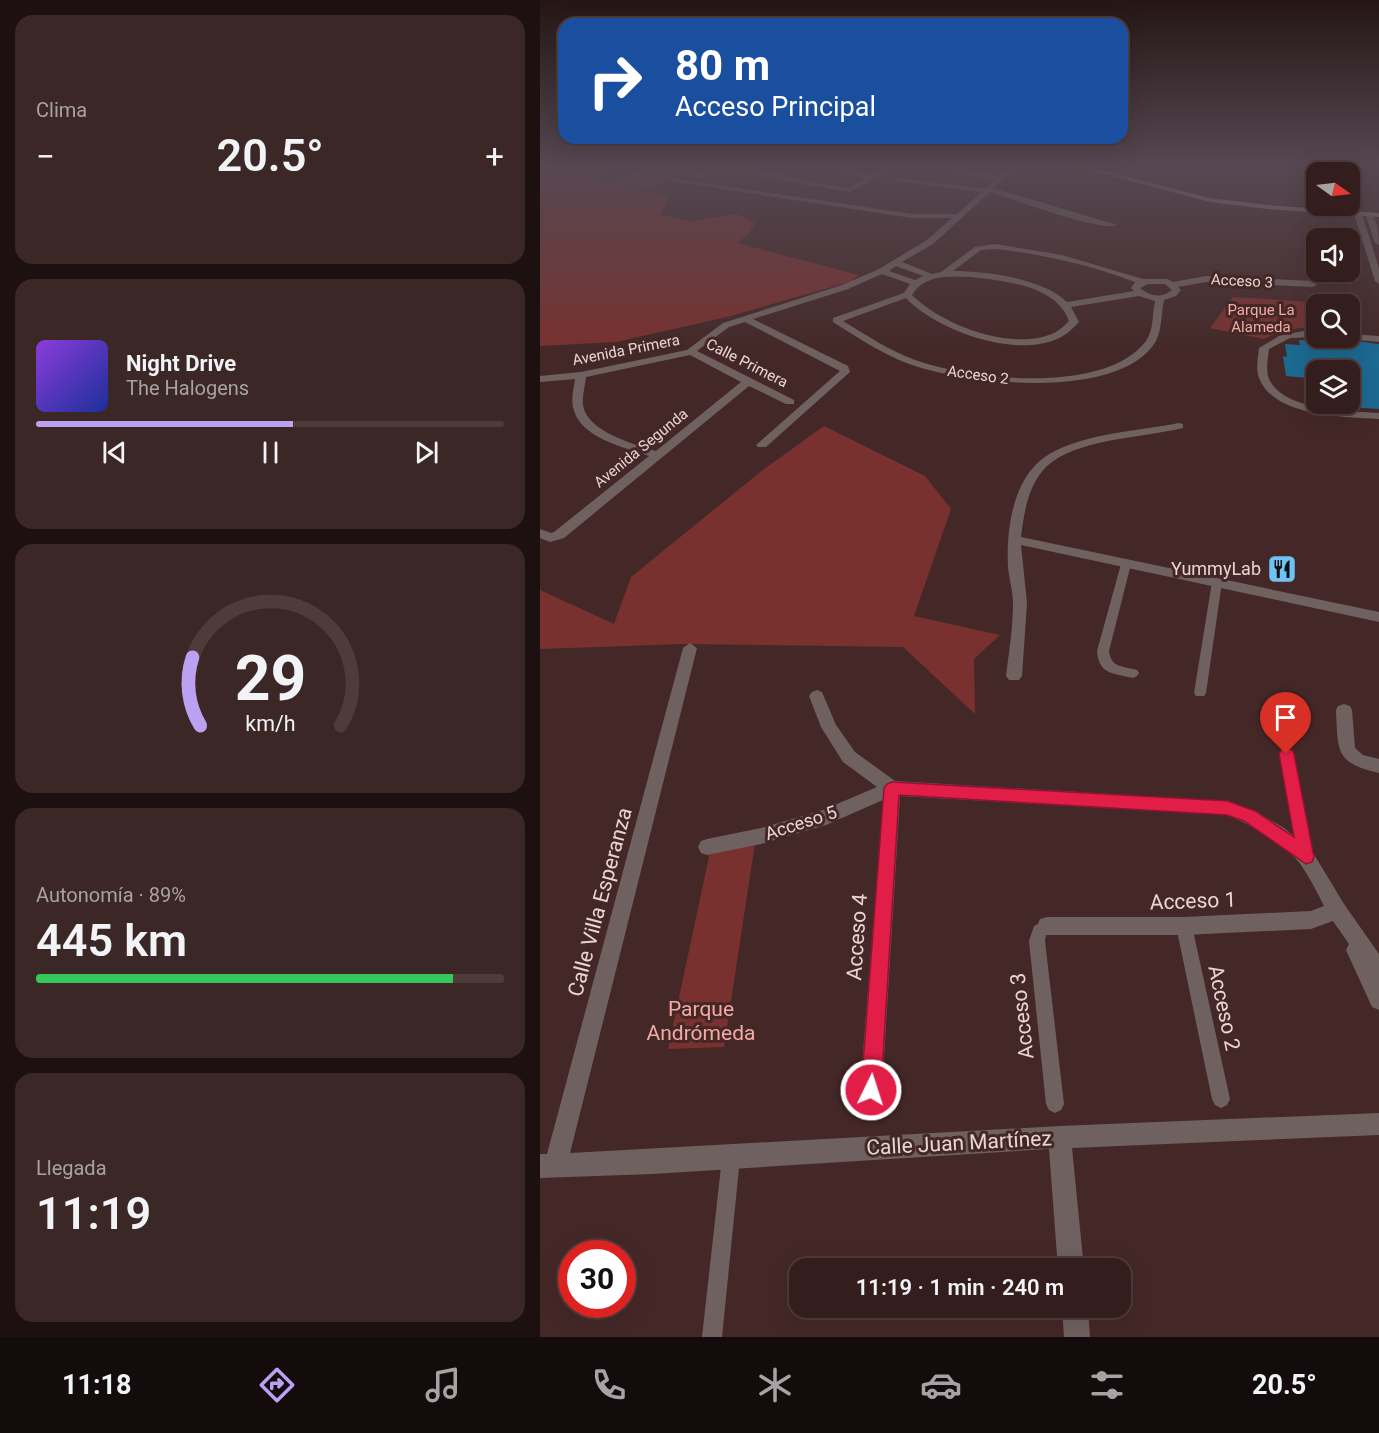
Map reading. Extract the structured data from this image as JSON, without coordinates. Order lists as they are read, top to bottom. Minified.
{"streets":{"street":["Acceso 3","Avenida Primera","Calle Primera","Acceso 2","Avenida Segunda","Acceso 5","Acceso 1","Calle Villa Esperanza","Acceso 4","Calle Juan Martínez"]},"crossings":[["Acceso 3","Acceso 1"],["Avenida Primera","Calle Primera"],["Calle Primera","Avenida Segunda"],["Acceso 2","Acceso 1"],["Acceso 5","Acceso 4"],["Calle Villa Esperanza","Calle Juan Martínez"]],"parks":["Parque La Alameda","Parque Andrómeda"],"places":{"restaurant":["YummyLab"]},"north":"right","page":{"tile":["Clima",["Autonomía · 89%","445 km"],["Llegada","11:19"]],"turn":["80 m","Acceso Principal"],"heat":["−","20.5°","+"],"song":["Night Drive","The Halogens"],"limit":"30","trip":"11:19 · 1 min · 240 m","tabs":["11:18","20.5°"],"gauge":["29","km/h"]}}
